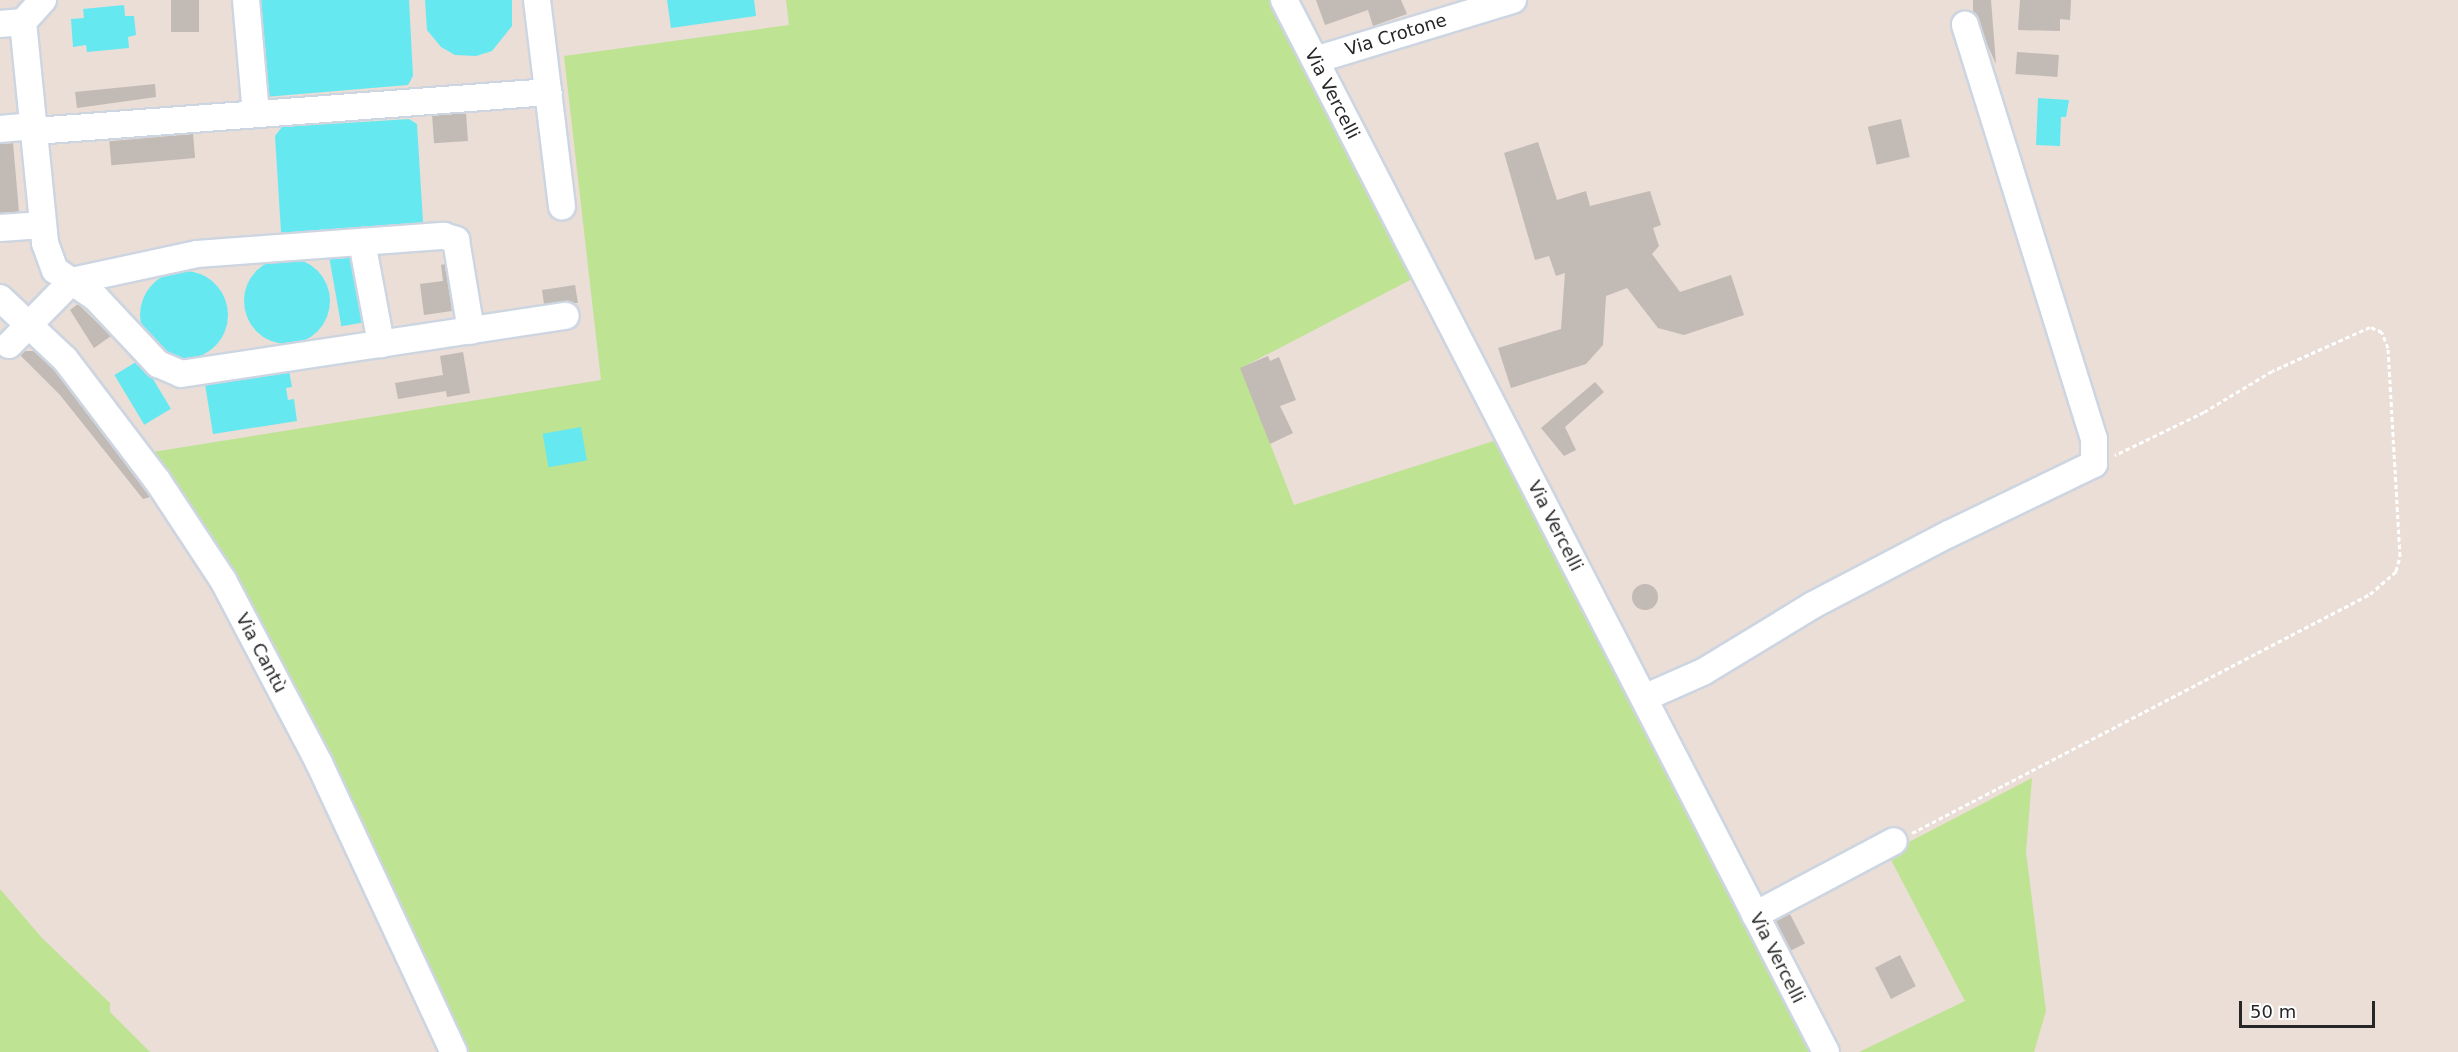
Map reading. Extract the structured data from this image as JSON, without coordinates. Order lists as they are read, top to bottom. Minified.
{"streets":{"street":["Via Crotone","Via Vercelli","Via Cantù"]},"crossings":[["Via Crotone","Via Vercelli"]],"scale_bar":"50 m"}
